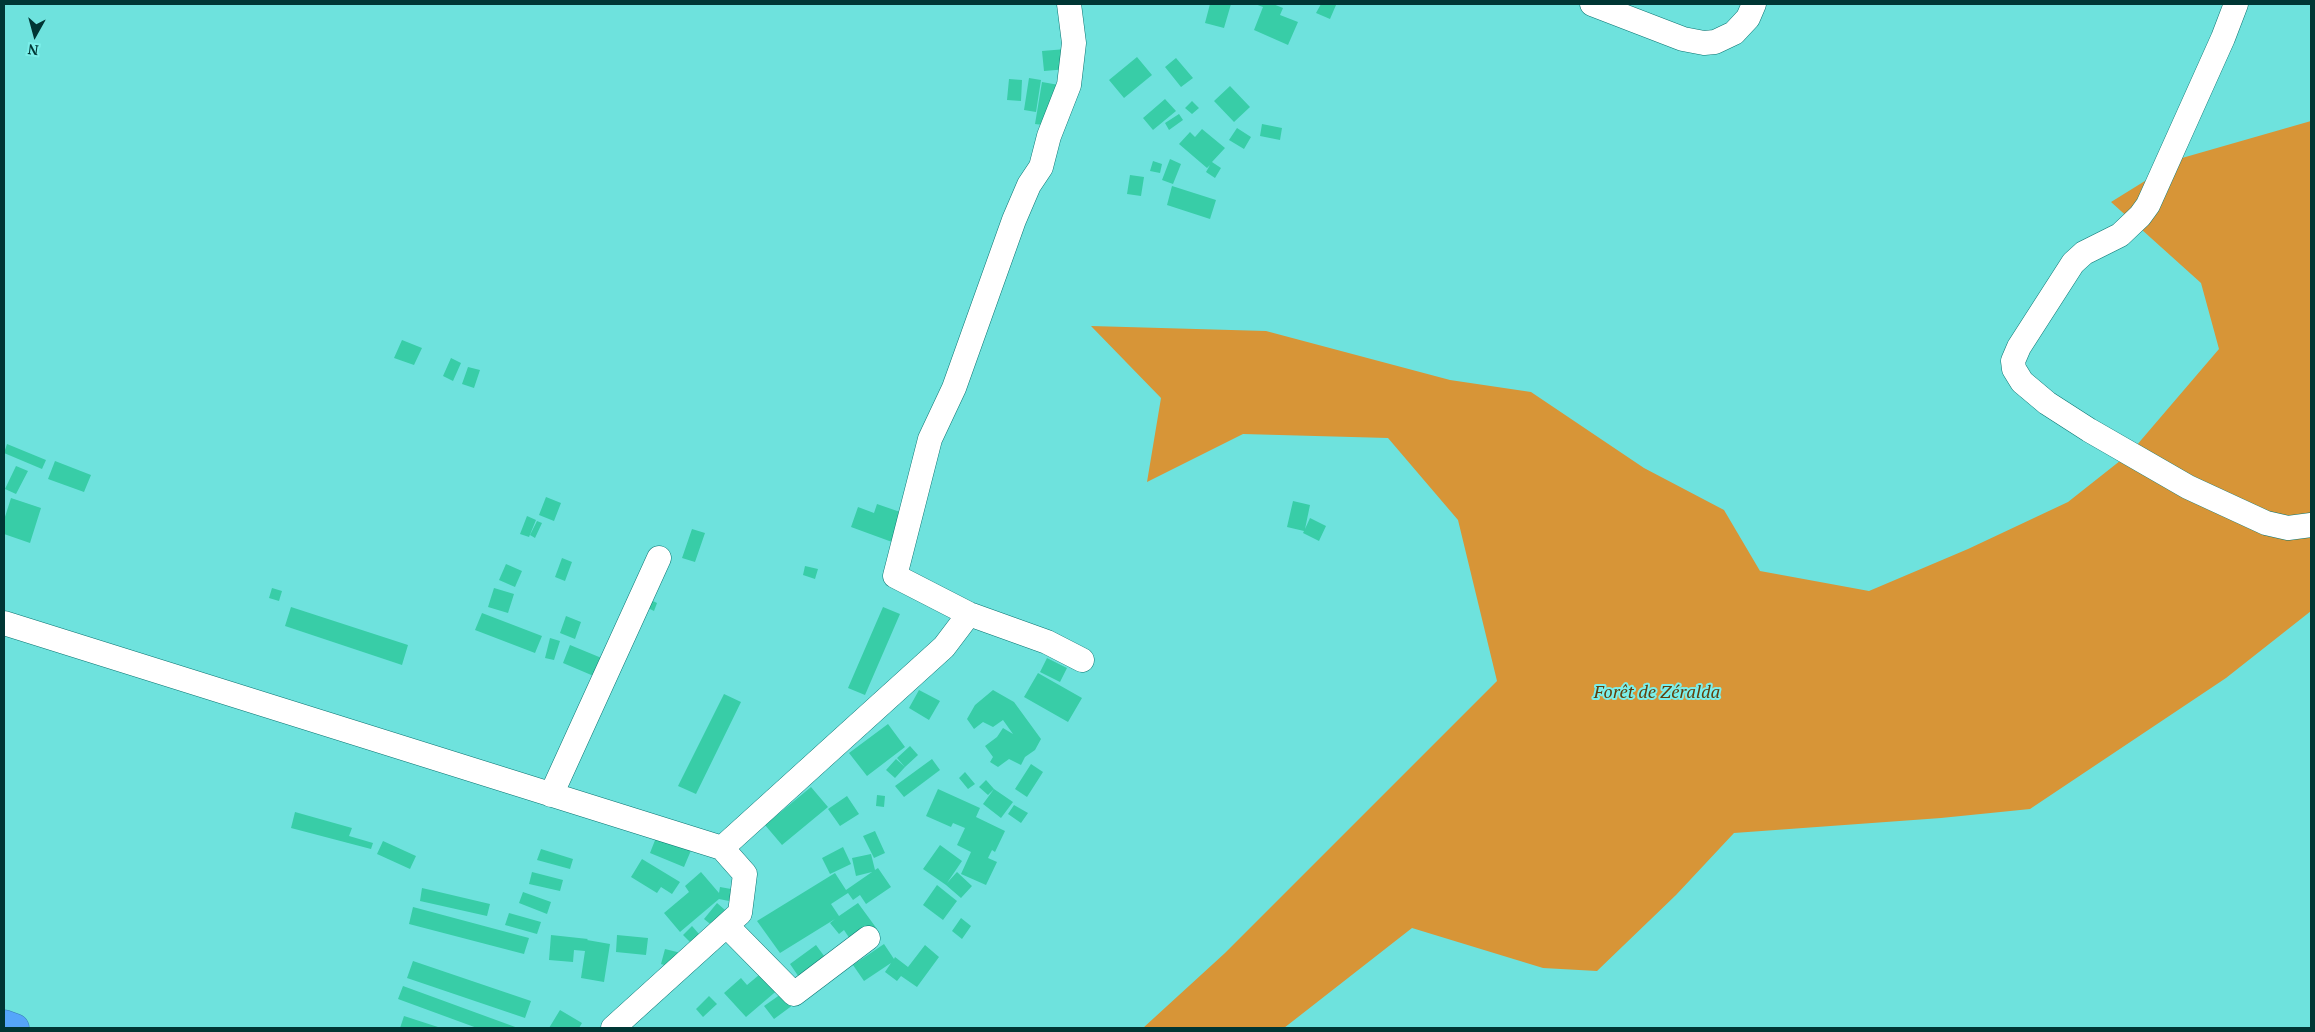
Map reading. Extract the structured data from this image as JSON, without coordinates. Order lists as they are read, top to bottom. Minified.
{"parks":["Forêt de Zéralda"],"north":"bottom"}
